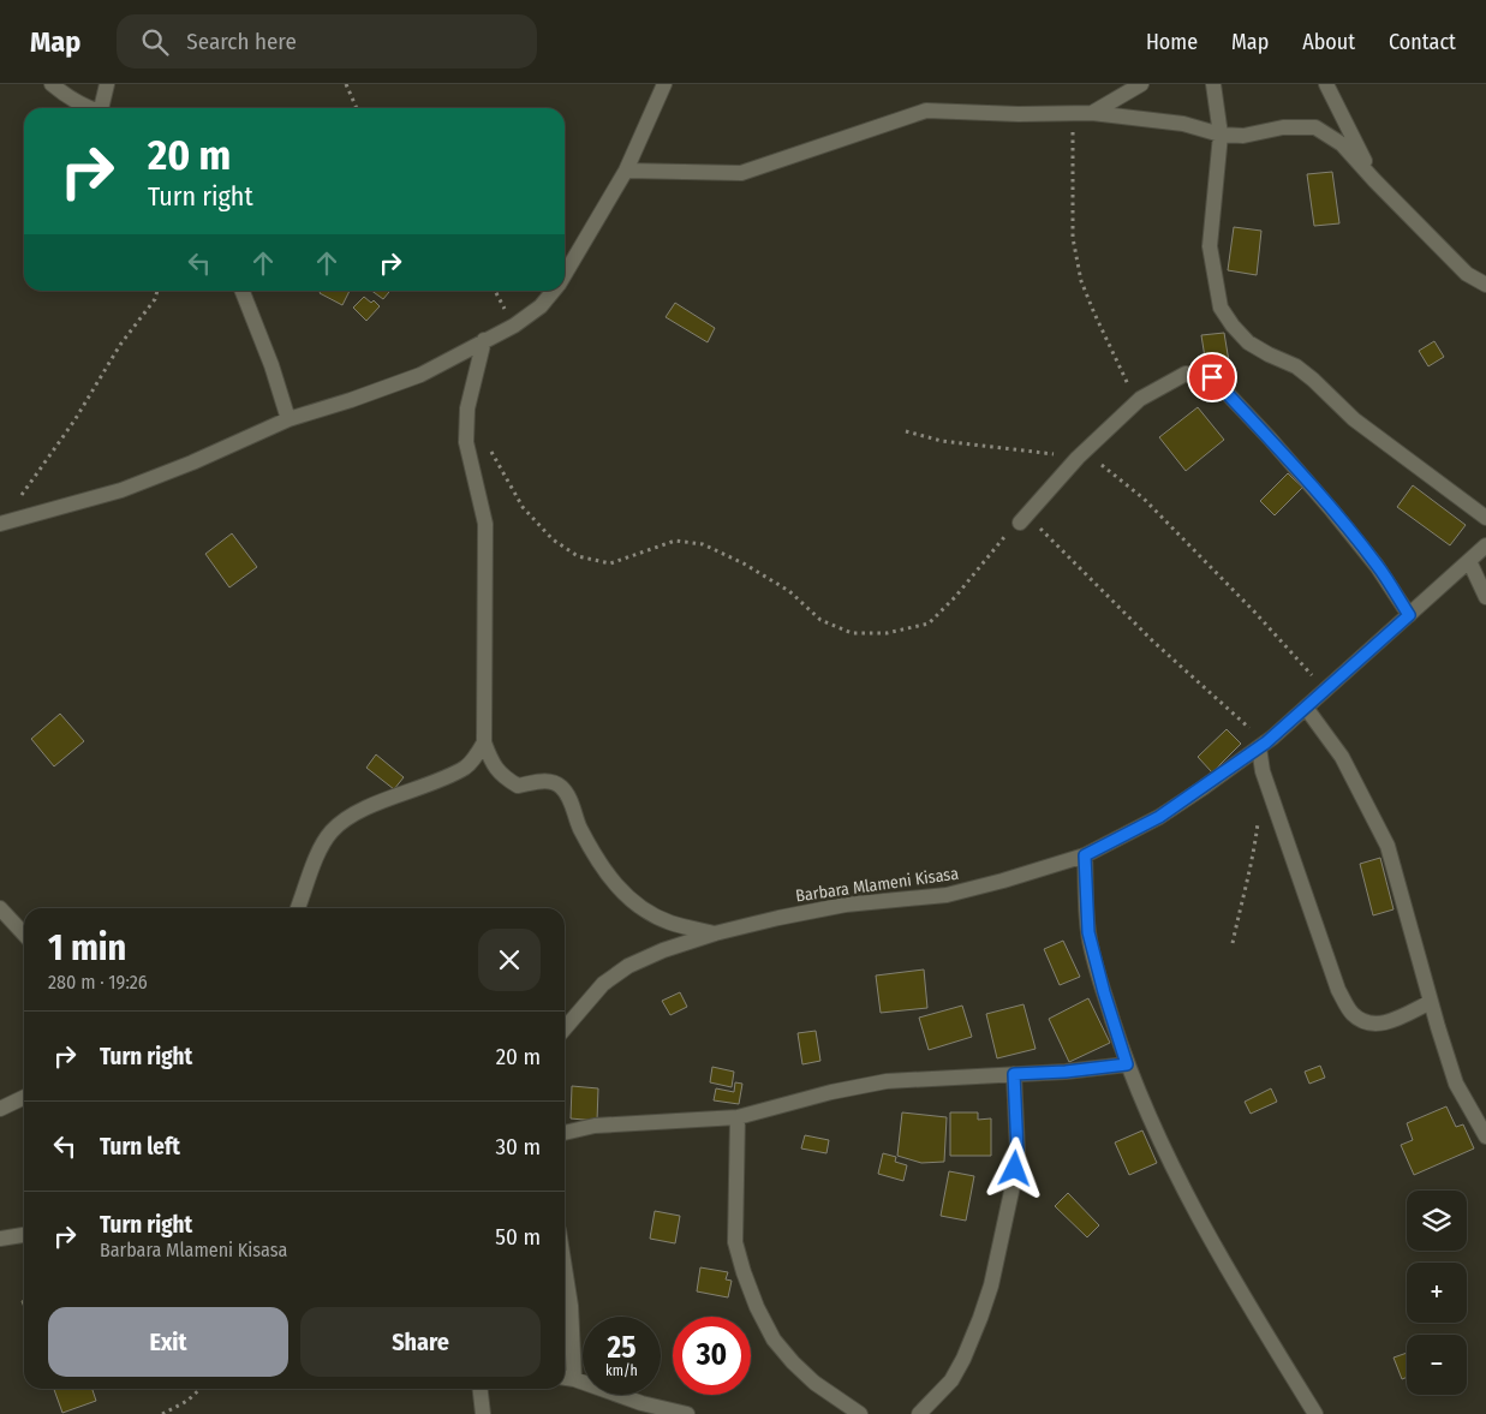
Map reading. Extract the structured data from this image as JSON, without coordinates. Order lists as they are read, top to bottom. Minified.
{"streets":{"street":["Barbara Mlameni Kisasa"]},"page":{"header":"Map","search":"Search here","nav":["Home","Map","About","Contact"],"turn":["20 m","Turn right"],"heading":["1 min","280 m · 19:26"],"list":[{"name":"Turn right","value":"20 m"},{"name":"Turn left","value":"30 m"},{"name":"Turn right","note":"Barbara Mlameni Kisasa","value":"50 m"}],"map_buttons":["+","−"],"buttons":["Exit","Share"],"speed":"25 km/h","limit":"30"}}
